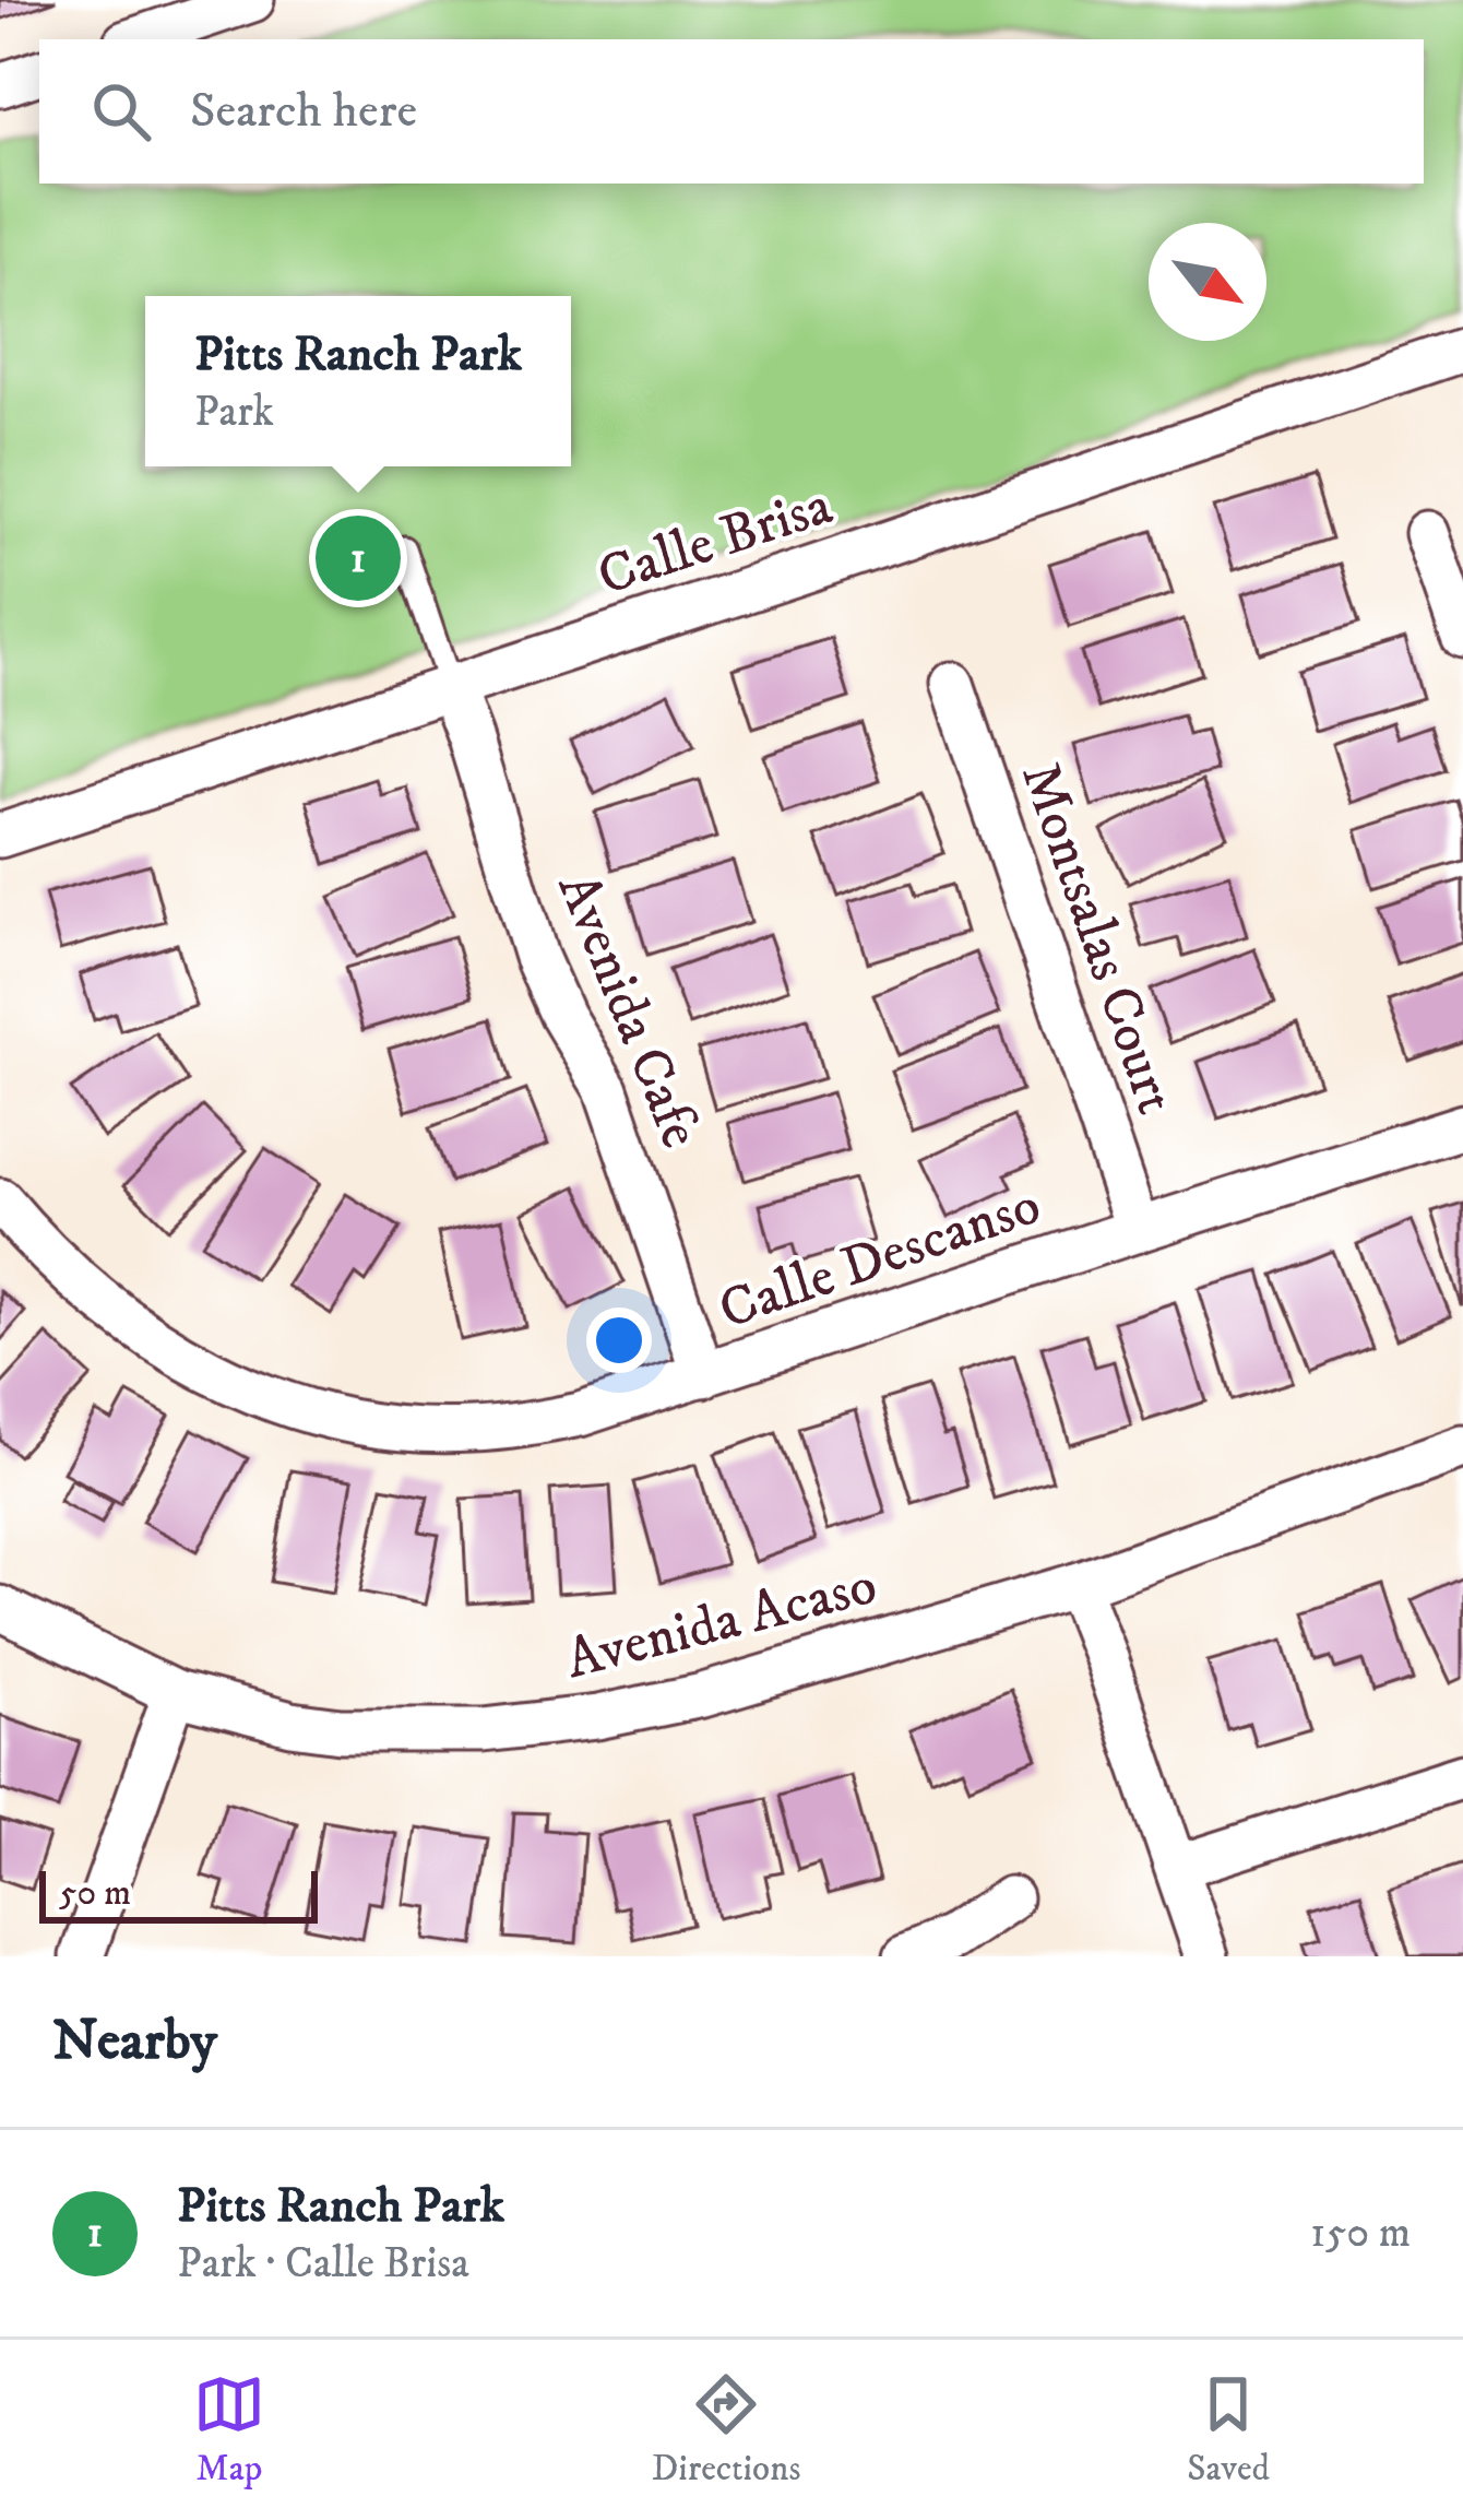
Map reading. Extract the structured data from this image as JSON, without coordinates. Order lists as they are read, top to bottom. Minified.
{"streets":{"street":["Calle Brisa","Montsalas Court","Avenida Cafe","Calle Descanso","Avenida Acaso"]},"crossings":[["Calle Brisa","Avenida Cafe"],["Montsalas Court","Calle Descanso"],["Avenida Cafe","Calle Descanso"]],"scale_bar":"50 m","north":"bottom right","page":{"search":"Search here","popup":["Pitts Ranch Park","Park"],"pins":"1","scale":"50 m","heading":"Nearby","list":[{"mark":"1","name":"Pitts Ranch Park","note":"Park · Calle Brisa","value":"150 m"}],"nav":["Map","Directions","Saved"]}}
